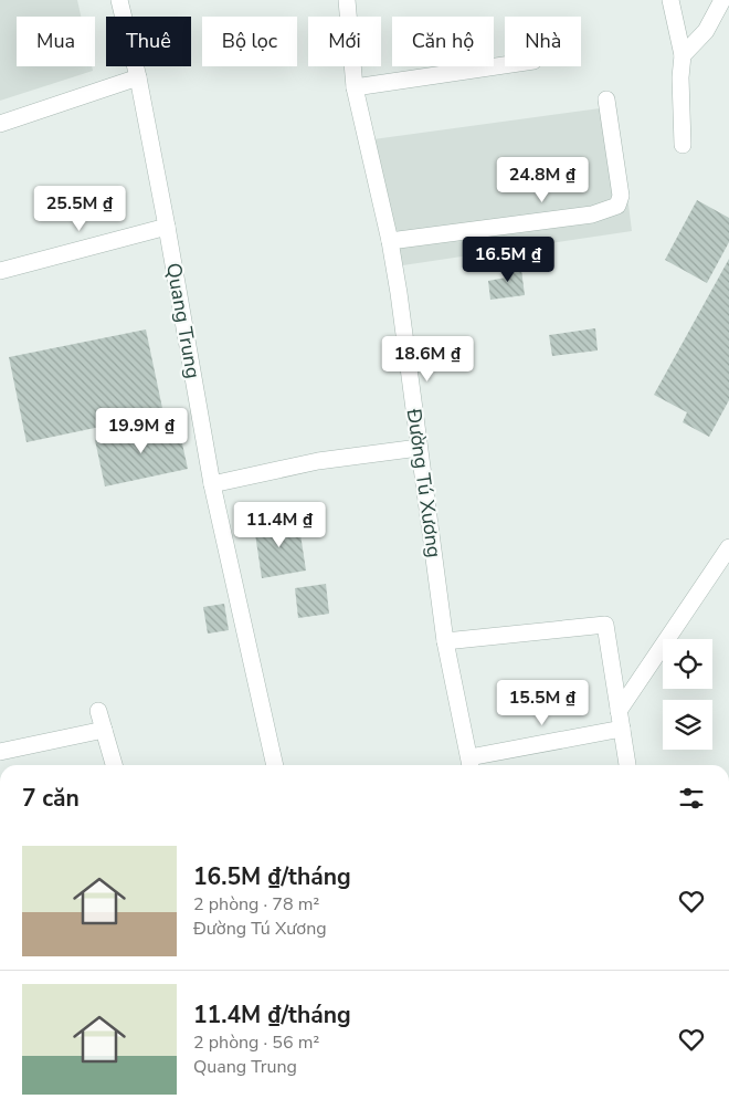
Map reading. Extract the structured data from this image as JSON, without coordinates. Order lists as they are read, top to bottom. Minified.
{"streets":{"street":["Quang Trung","Đường Tú Xương"]},"page":{"chip":["Mua","Thuê","Bộ lọc","Mới","Căn hộ","Nhà"],"price":["24.8M ₫","25.5M ₫","16.5M ₫","18.6M ₫","19.9M ₫","11.4M ₫","15.5M ₫"],"heading":"7 căn","list":[{"name":"16.5M ₫/tháng","note":"2 phòng · 78 m² · Đường Tú Xương"},{"name":"11.4M ₫/tháng","note":"2 phòng · 56 m² · Quang Trung"}]}}
